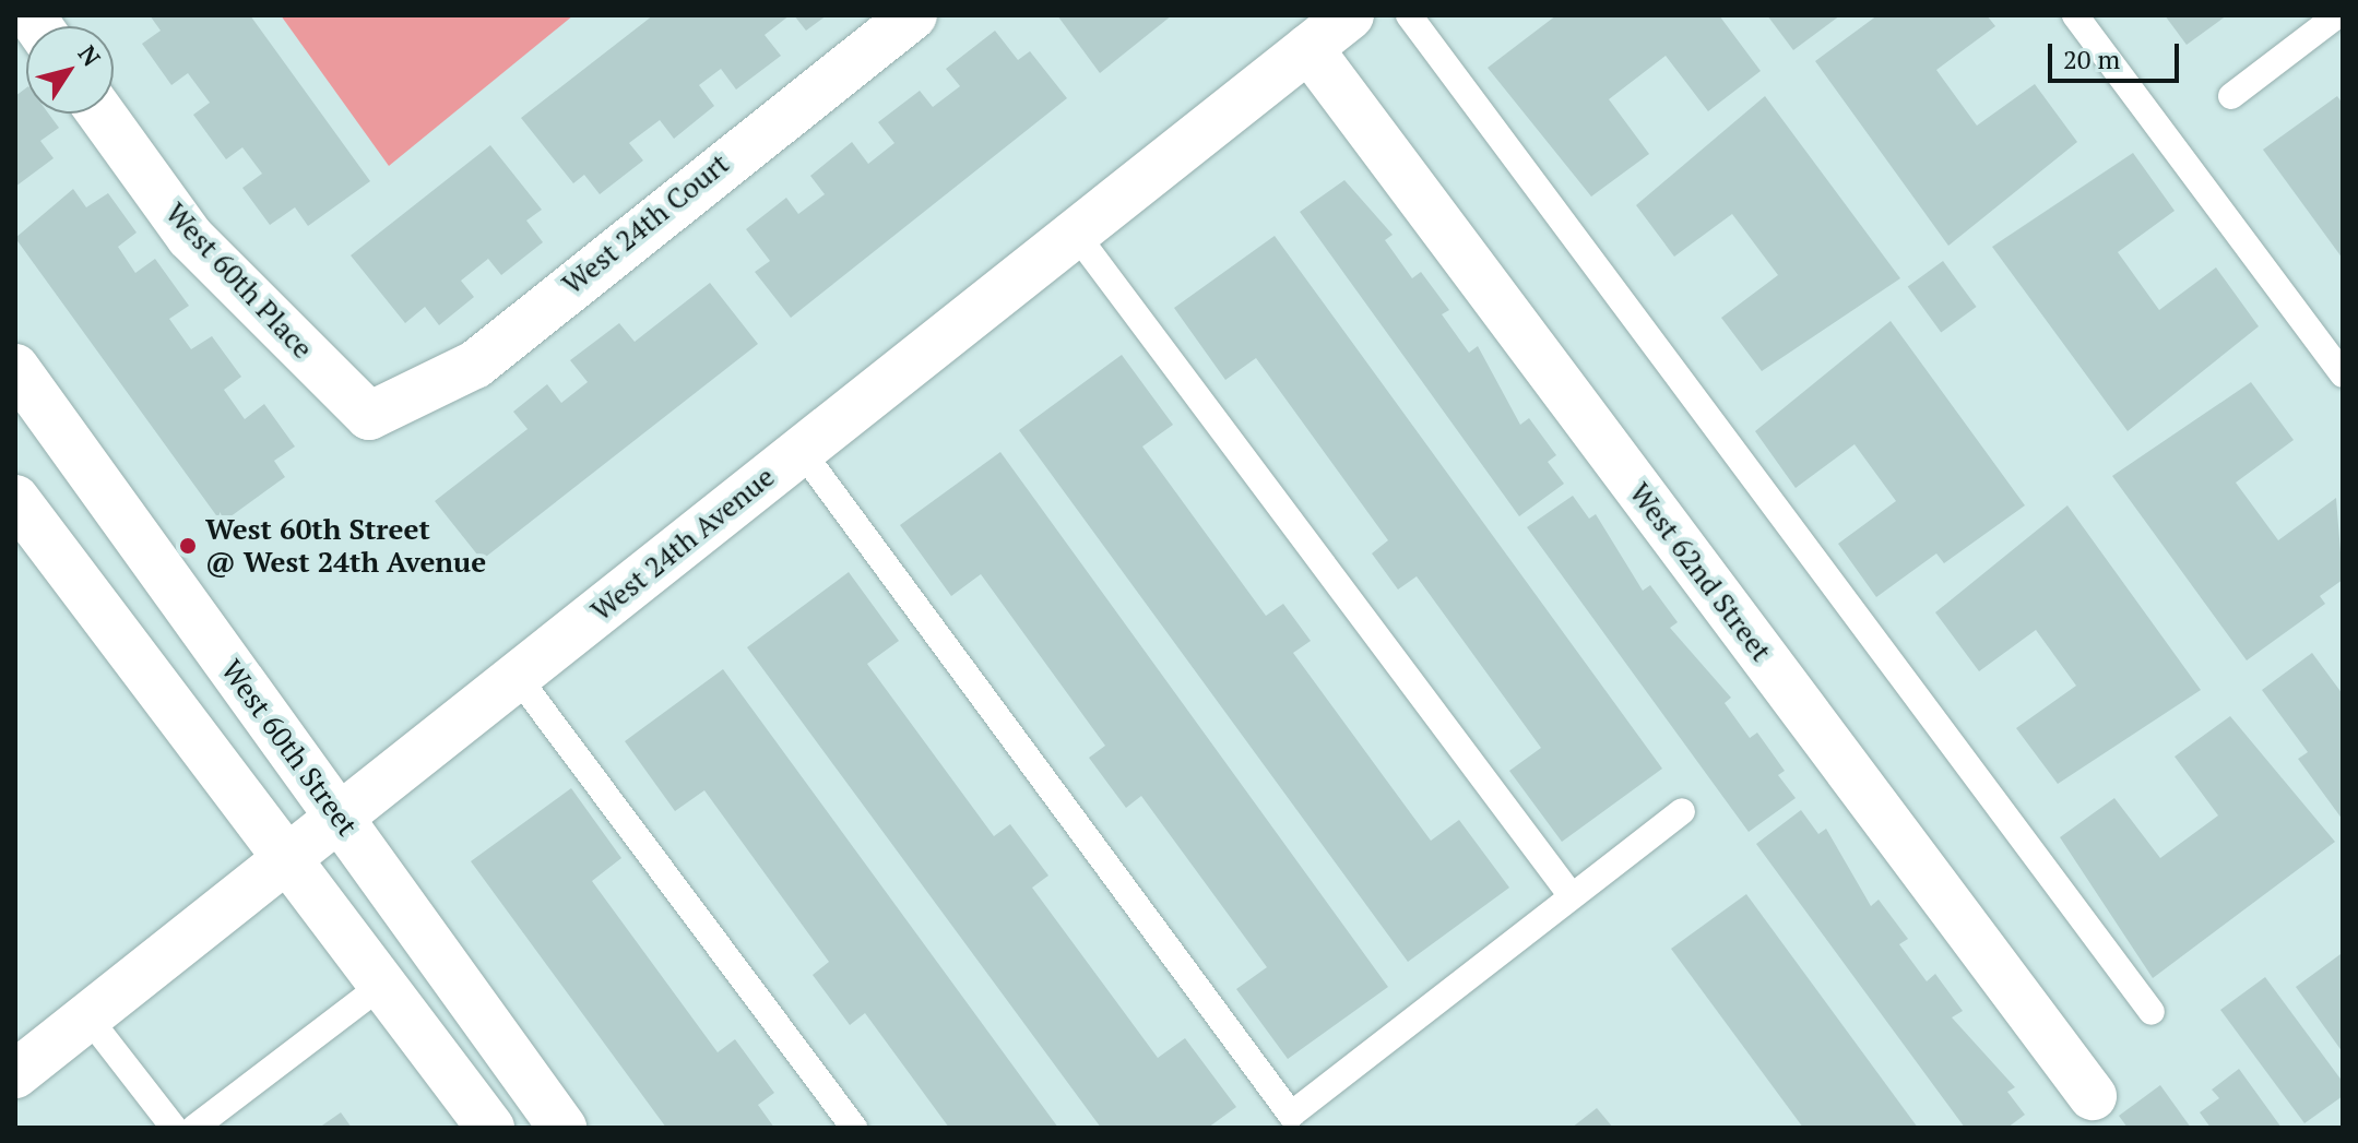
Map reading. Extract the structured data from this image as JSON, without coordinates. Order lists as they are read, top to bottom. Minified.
{"streets":{"street":["West 24th Court","West 60th Place","West 24th Avenue","West 62nd Street","West 60th Street"]},"crossings":[["West 24th Court","West 60th Place"],["West 24th Avenue","West 62nd Street"],["West 24th Avenue","West 60th Street"]],"places":["West 60th Street @ West 24th Avenue"],"scale_bar":"20 m","north":"top right"}
